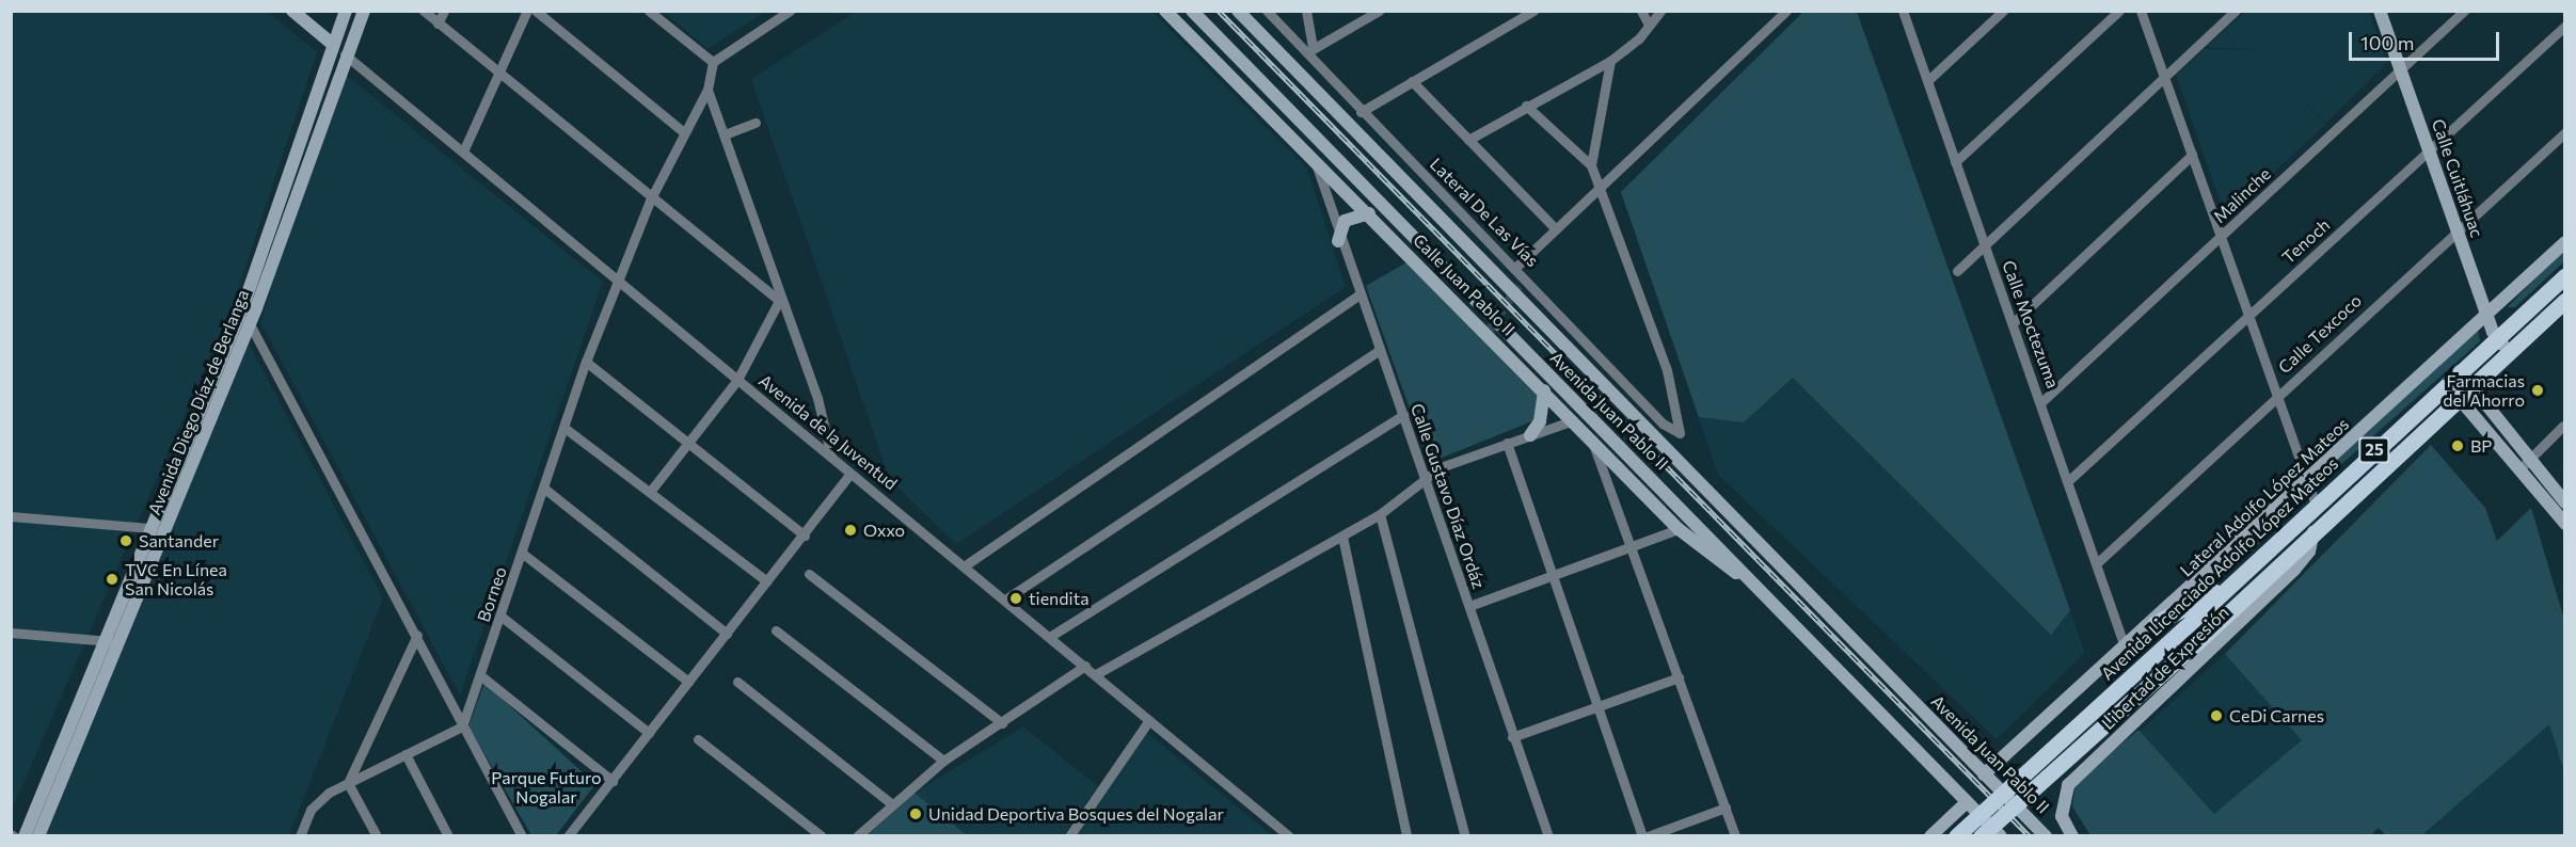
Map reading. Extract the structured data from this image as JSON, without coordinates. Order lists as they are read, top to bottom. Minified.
{"streets":{"main road":["Calle Cuitláhuac","Calle Juan Pablo II","Avenida Diego Díaz de Berlanga","Avenida Juan Pablo II","25","Lateral Adolfo López Mateos","Avenida Licenciado Adolfo López Mateos","Libertad de Expresión"],"street":["Malinche","Lateral De Las Vías","Tenoch","Calle Moctezuma","Calle Texcoco","Avenida de la Juventud","Calle Gustavo Díaz Ordáz","Borneo"]},"crossings":[["Calle Cuitláhuac","Malinche"],["Calle Cuitláhuac","Tenoch"],["Calle Cuitláhuac","Calle Texcoco"],["Calle Cuitláhuac","Lateral Adolfo López Mateos"],["Calle Cuitláhuac","Avenida Licenciado Adolfo López Mateos"],["Malinche","Calle Moctezuma"],["Tenoch","Calle Moctezuma"],["Calle Juan Pablo II","Avenida Juan Pablo II"],["Calle Juan Pablo II","Calle Gustavo Díaz Ordáz"],["Calle Moctezuma","Calle Texcoco"],["Calle Moctezuma","Lateral Adolfo López Mateos"],["Avenida Diego Díaz de Berlanga","Avenida de la Juventud"],["Avenida Juan Pablo II","Lateral Adolfo López Mateos"],["Avenida de la Juventud","Borneo"],["Avenida Licenciado Adolfo López Mateos","Libertad de Expresión"]],"parks":["Parque Futuro Nogalar"],"places":["Farmacias del Ahorro","BP","Oxxo","Santander","TVC En Línea San Nicolás","tiendita","CeDi Carnes","Unidad Deportiva Bosques del Nogalar"],"scale_bar":"100 m"}
